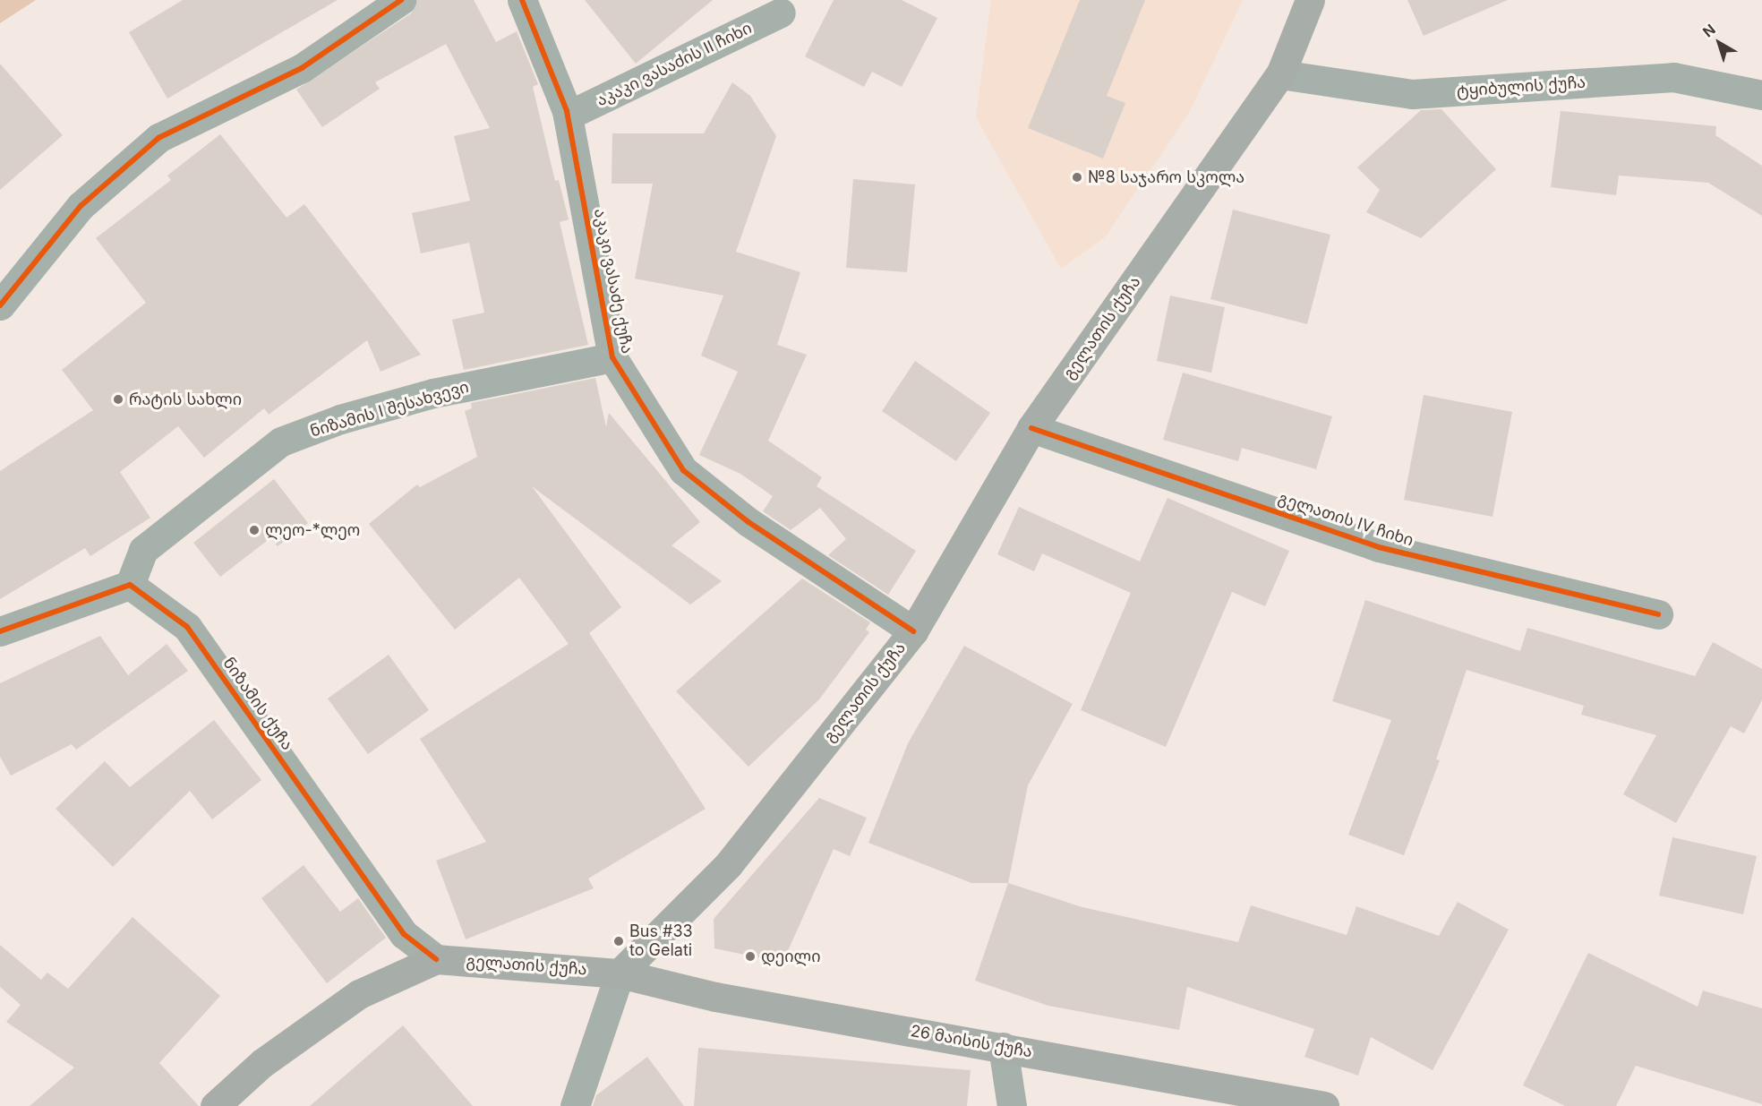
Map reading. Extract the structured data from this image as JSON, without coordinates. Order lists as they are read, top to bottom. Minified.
{"streets":{"main road":["გელათის ქუჩა","26 მაისის ქუჩა"],"street":["აკაკი ვასაძის II ჩიხი","ტყიბულის ქუჩა","აკაკი ვასაძე ქუჩა","ნიზამის I შესახვევი","გელათის IV ჩიხი","ნიზამის ქუჩა"]},"crossings":[["აკაკი ვასაძის II ჩიხი","აკაკი ვასაძე ქუჩა"],["ტყიბულის ქუჩა","გელათის ქუჩა"],["აკაკი ვასაძე ქუჩა","გელათის ქუჩა"],["აკაკი ვასაძე ქუჩა","ნიზამის I შესახვევი"],["გელათის ქუჩა","გელათის IV ჩიხი"],["გელათის ქუჩა","ნიზამის ქუჩა"],["გელათის ქუჩა","26 მაისის ქუჩა"],["ნიზამის I შესახვევი","ნიზამის ქუჩა"]],"places":["№8 საჯარო სკოლა","რატის სახლი","ლეო-*ლეო","Bus #33 to Gelati","დეილი"],"north":"top left"}
